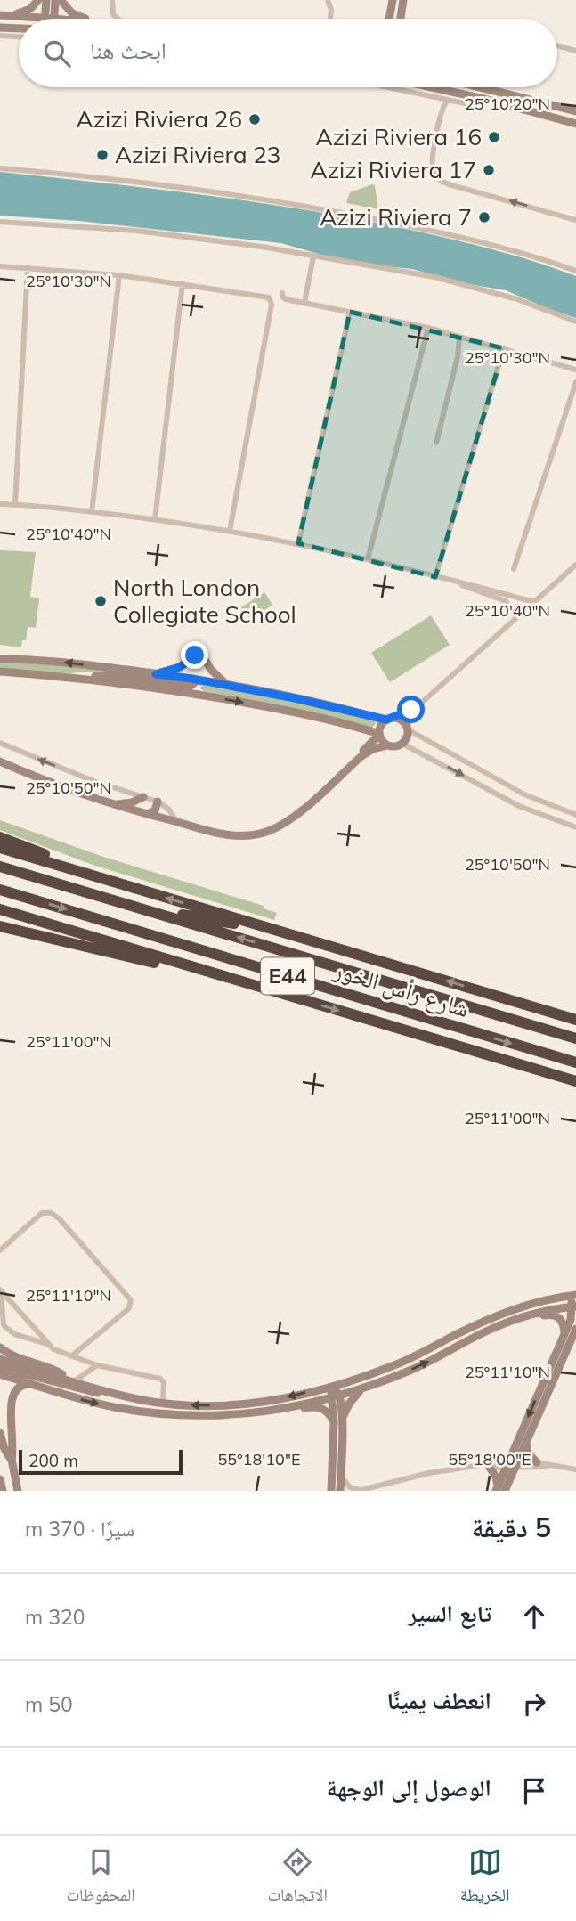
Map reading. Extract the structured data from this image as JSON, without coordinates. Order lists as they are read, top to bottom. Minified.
{"streets":{"highway":["E44","شارع رأس الخور"]},"places":["Azizi Riviera 26","Azizi Riviera 16","Azizi Riviera 23","Azizi Riviera 17","Azizi Riviera 7","North London Collegiate School"],"scale_bar":"200 m","page":{"search":"ابحث هنا","scale":"200 m","heading":["5 دقيقة","سيرًا · 370 m"],"list":[["تابع السير","320 m"],["انعطف يمينًا","50 m"],"الوصول إلى الوجهة"],"nav":["الخريطة","الاتجاهات","المحفوظات"]},"coordinates":["25°10'20\"N","25°10'30\"N","25°10'40\"N","25°10'50\"N","25°11'00\"N","25°11'10\"N","55°18'10\"E","55°18'00\"E"]}
